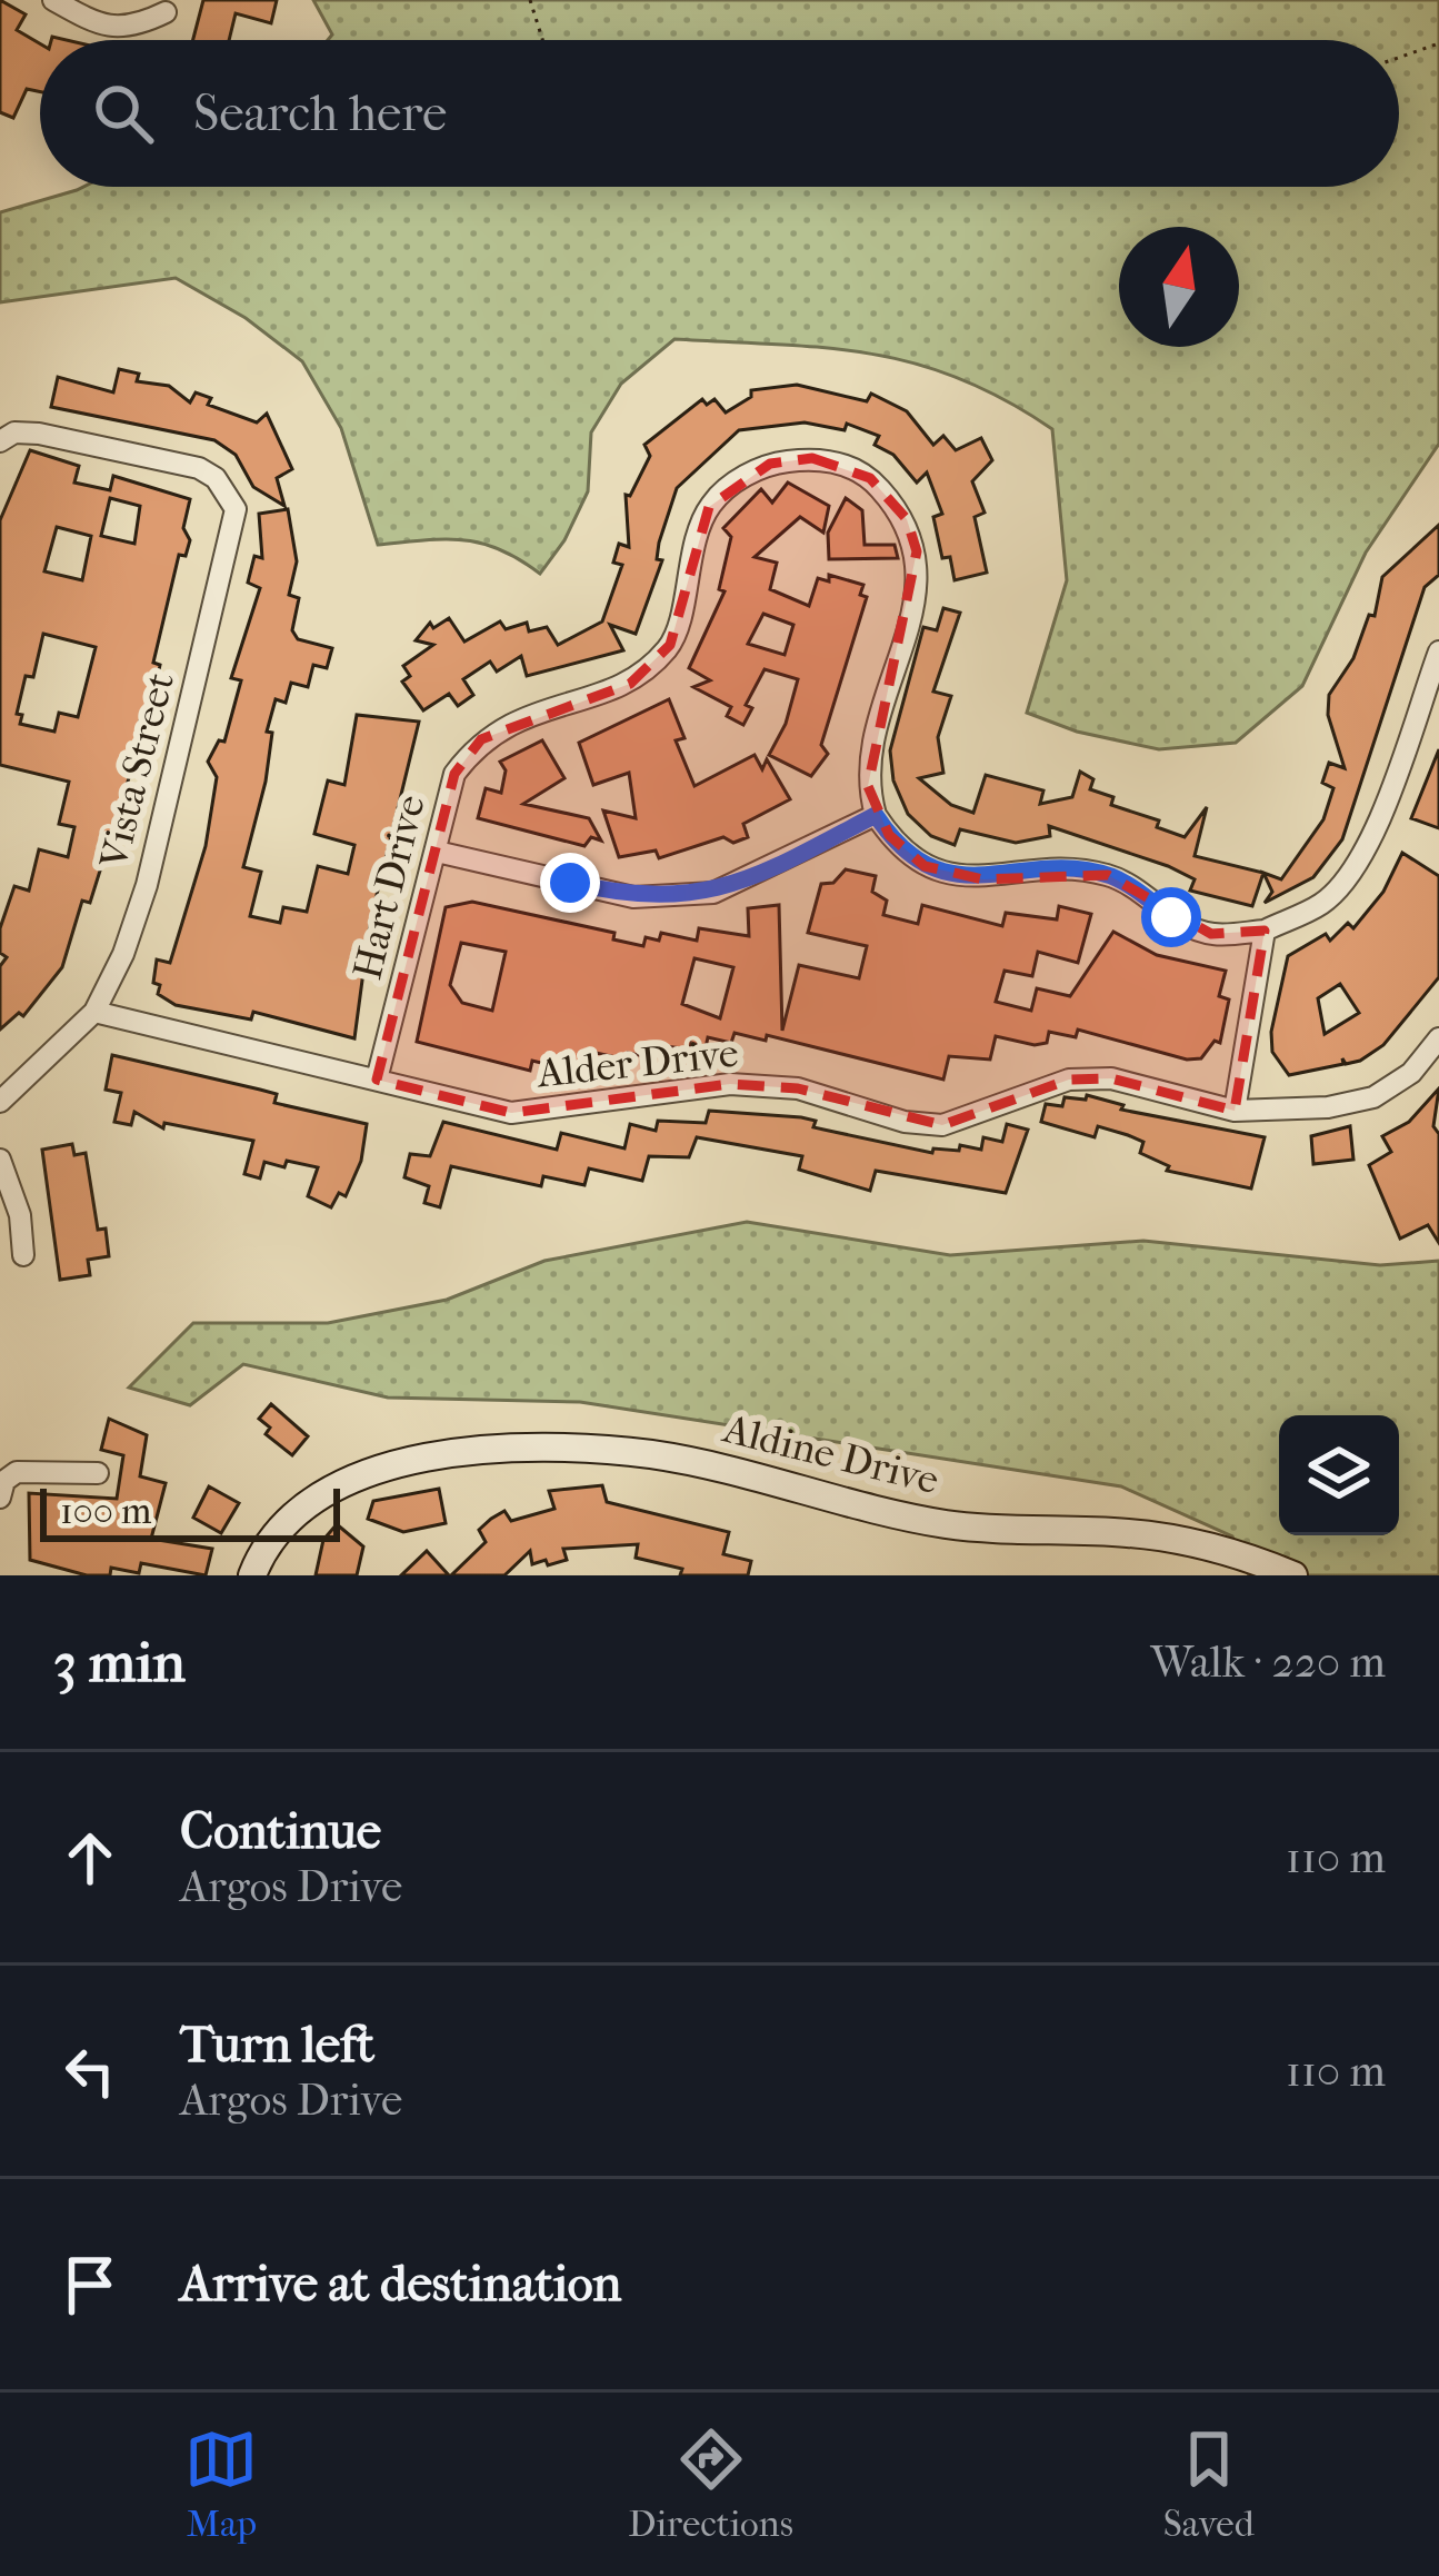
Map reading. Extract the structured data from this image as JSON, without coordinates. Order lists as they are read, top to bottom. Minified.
{"streets":{"main road":["Aldine Drive"],"street":["Vista Street","Hart Drive","Alder Drive"]},"crossings":[["Vista Street","Alder Drive"],["Hart Drive","Alder Drive"]],"scale_bar":"100 m","north":"top","page":{"search":"Search here","scale":"100 m","heading":["3 min","Walk · 220 m"],"list":[["Continue","Argos Drive","110 m"],["Turn left","Argos Drive","110 m"],"Arrive at destination"],"nav":["Map","Directions","Saved"]}}
